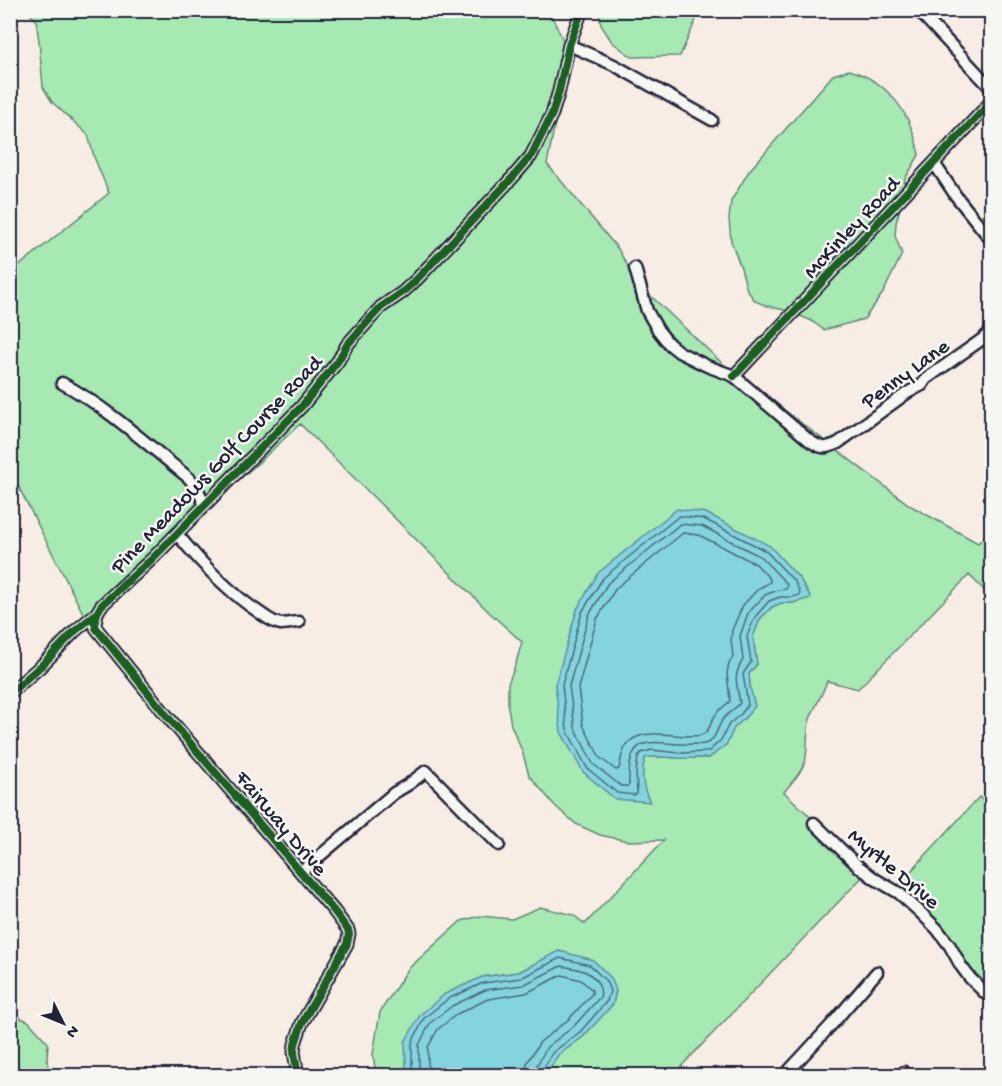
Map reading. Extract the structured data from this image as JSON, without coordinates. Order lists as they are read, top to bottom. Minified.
{"streets":{"street":["McKinley Road","Penny Lane","Pine Meadows Golf Course Road","Fairway Drive","Myrtle Drive"]},"crossings":[["McKinley Road","Penny Lane"],["Pine Meadows Golf Course Road","Fairway Drive"]],"north":"bottom right"}
